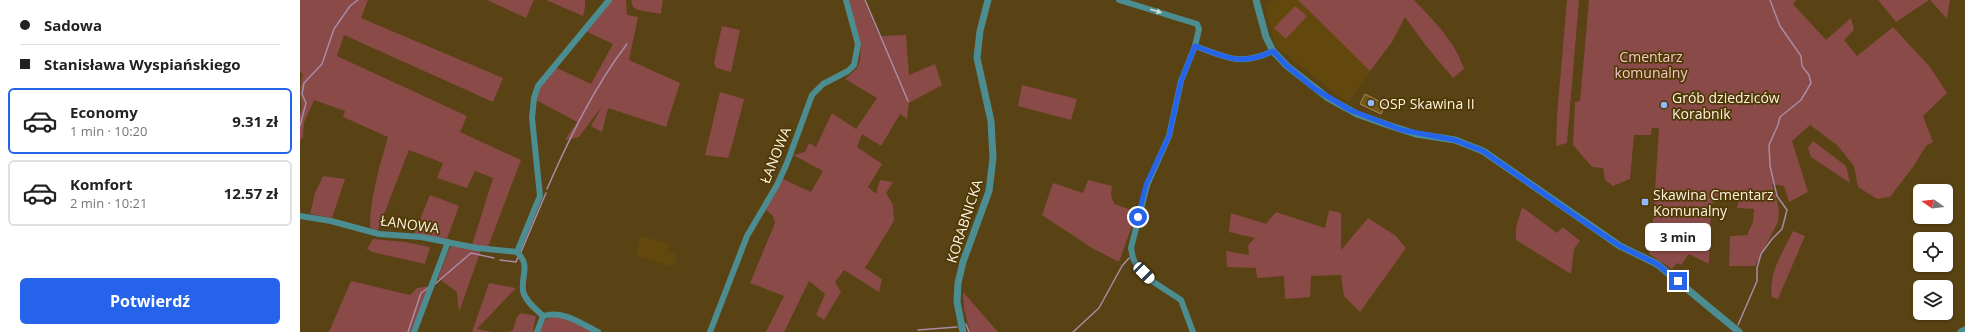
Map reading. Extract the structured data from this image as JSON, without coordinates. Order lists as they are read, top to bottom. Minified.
{"streets":{"street":["ŁANOWA","KORABNICKA"]},"parks":["Cmentarz komunalny"],"places":{"other":["OSP Skawina II","Grób dziedziców Korabnik"],"transit":["Skawina Cmentarz Komunalny"]},"north":"left","page":{"banner":["Sadowa","Stanisława Wyspiańskiego"],"list":[{"name":"Economy","note":"1 min · 10:20","value":"9.31 zł"},{"name":"Komfort","note":"2 min · 10:21","value":"12.57 zł"}],"bubble":"3 min","buttons":"Potwierdź"}}
